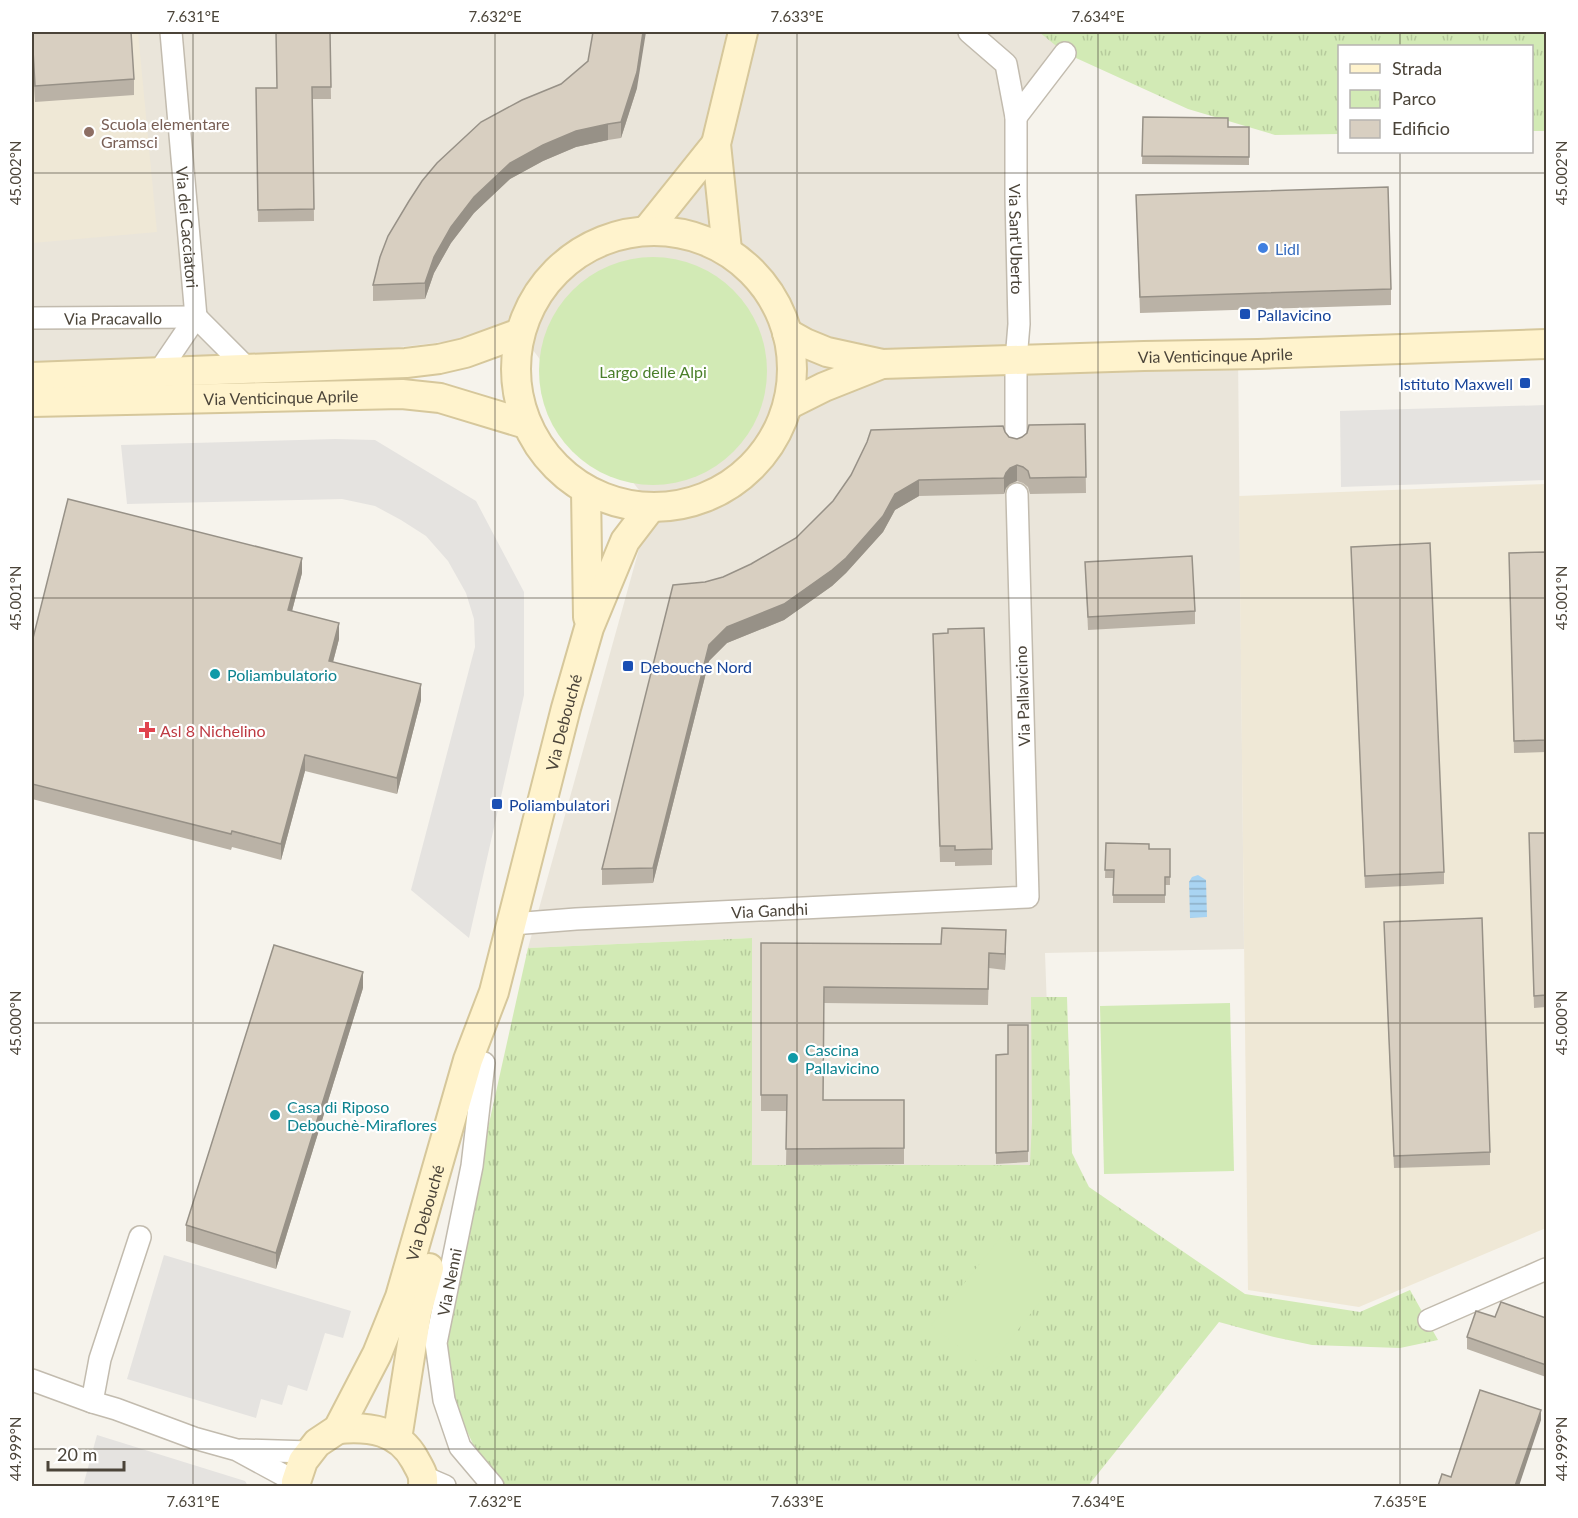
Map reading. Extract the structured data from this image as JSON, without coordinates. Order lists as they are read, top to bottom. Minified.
{"streets":{"main road":["Via Venticinque Aprile","Via Debouché"],"street":["Via dei Cacciatori","Via Sant'Uberto","Via Pracavallo","Via Pallavicino","Via Gandhi","Via Nenni"]},"crossings":[["Via dei Cacciatori","Via Pracavallo"],["Via dei Cacciatori","Via Venticinque Aprile"],["Via Sant'Uberto","Via Venticinque Aprile"],["Via Pracavallo","Via Venticinque Aprile"],["Via Pallavicino","Via Gandhi"],["Via Debouché","Via Gandhi"],["Via Debouché","Via Nenni"]],"parks":["Largo delle Alpi"],"places":{"other":["Scuola elementare Gramsci","Lidl","Poliambulatorio","Cascina Pallavicino","Casa di Riposo Debouchè-Miraflores"],"transit":["Pallavicino","Istituto Maxwell","Debouche Nord","Poliambulatori"],"health":["Asl 8 Nichelino"]},"legend":["Strada","Parco","Edificio"],"scale_bar":"20 m","coordinates":["7.631°E","7.632°E","7.633°E","7.634°E","45.002°N","45.001°N","45.000°N","44.999°N","7.635°E"]}
